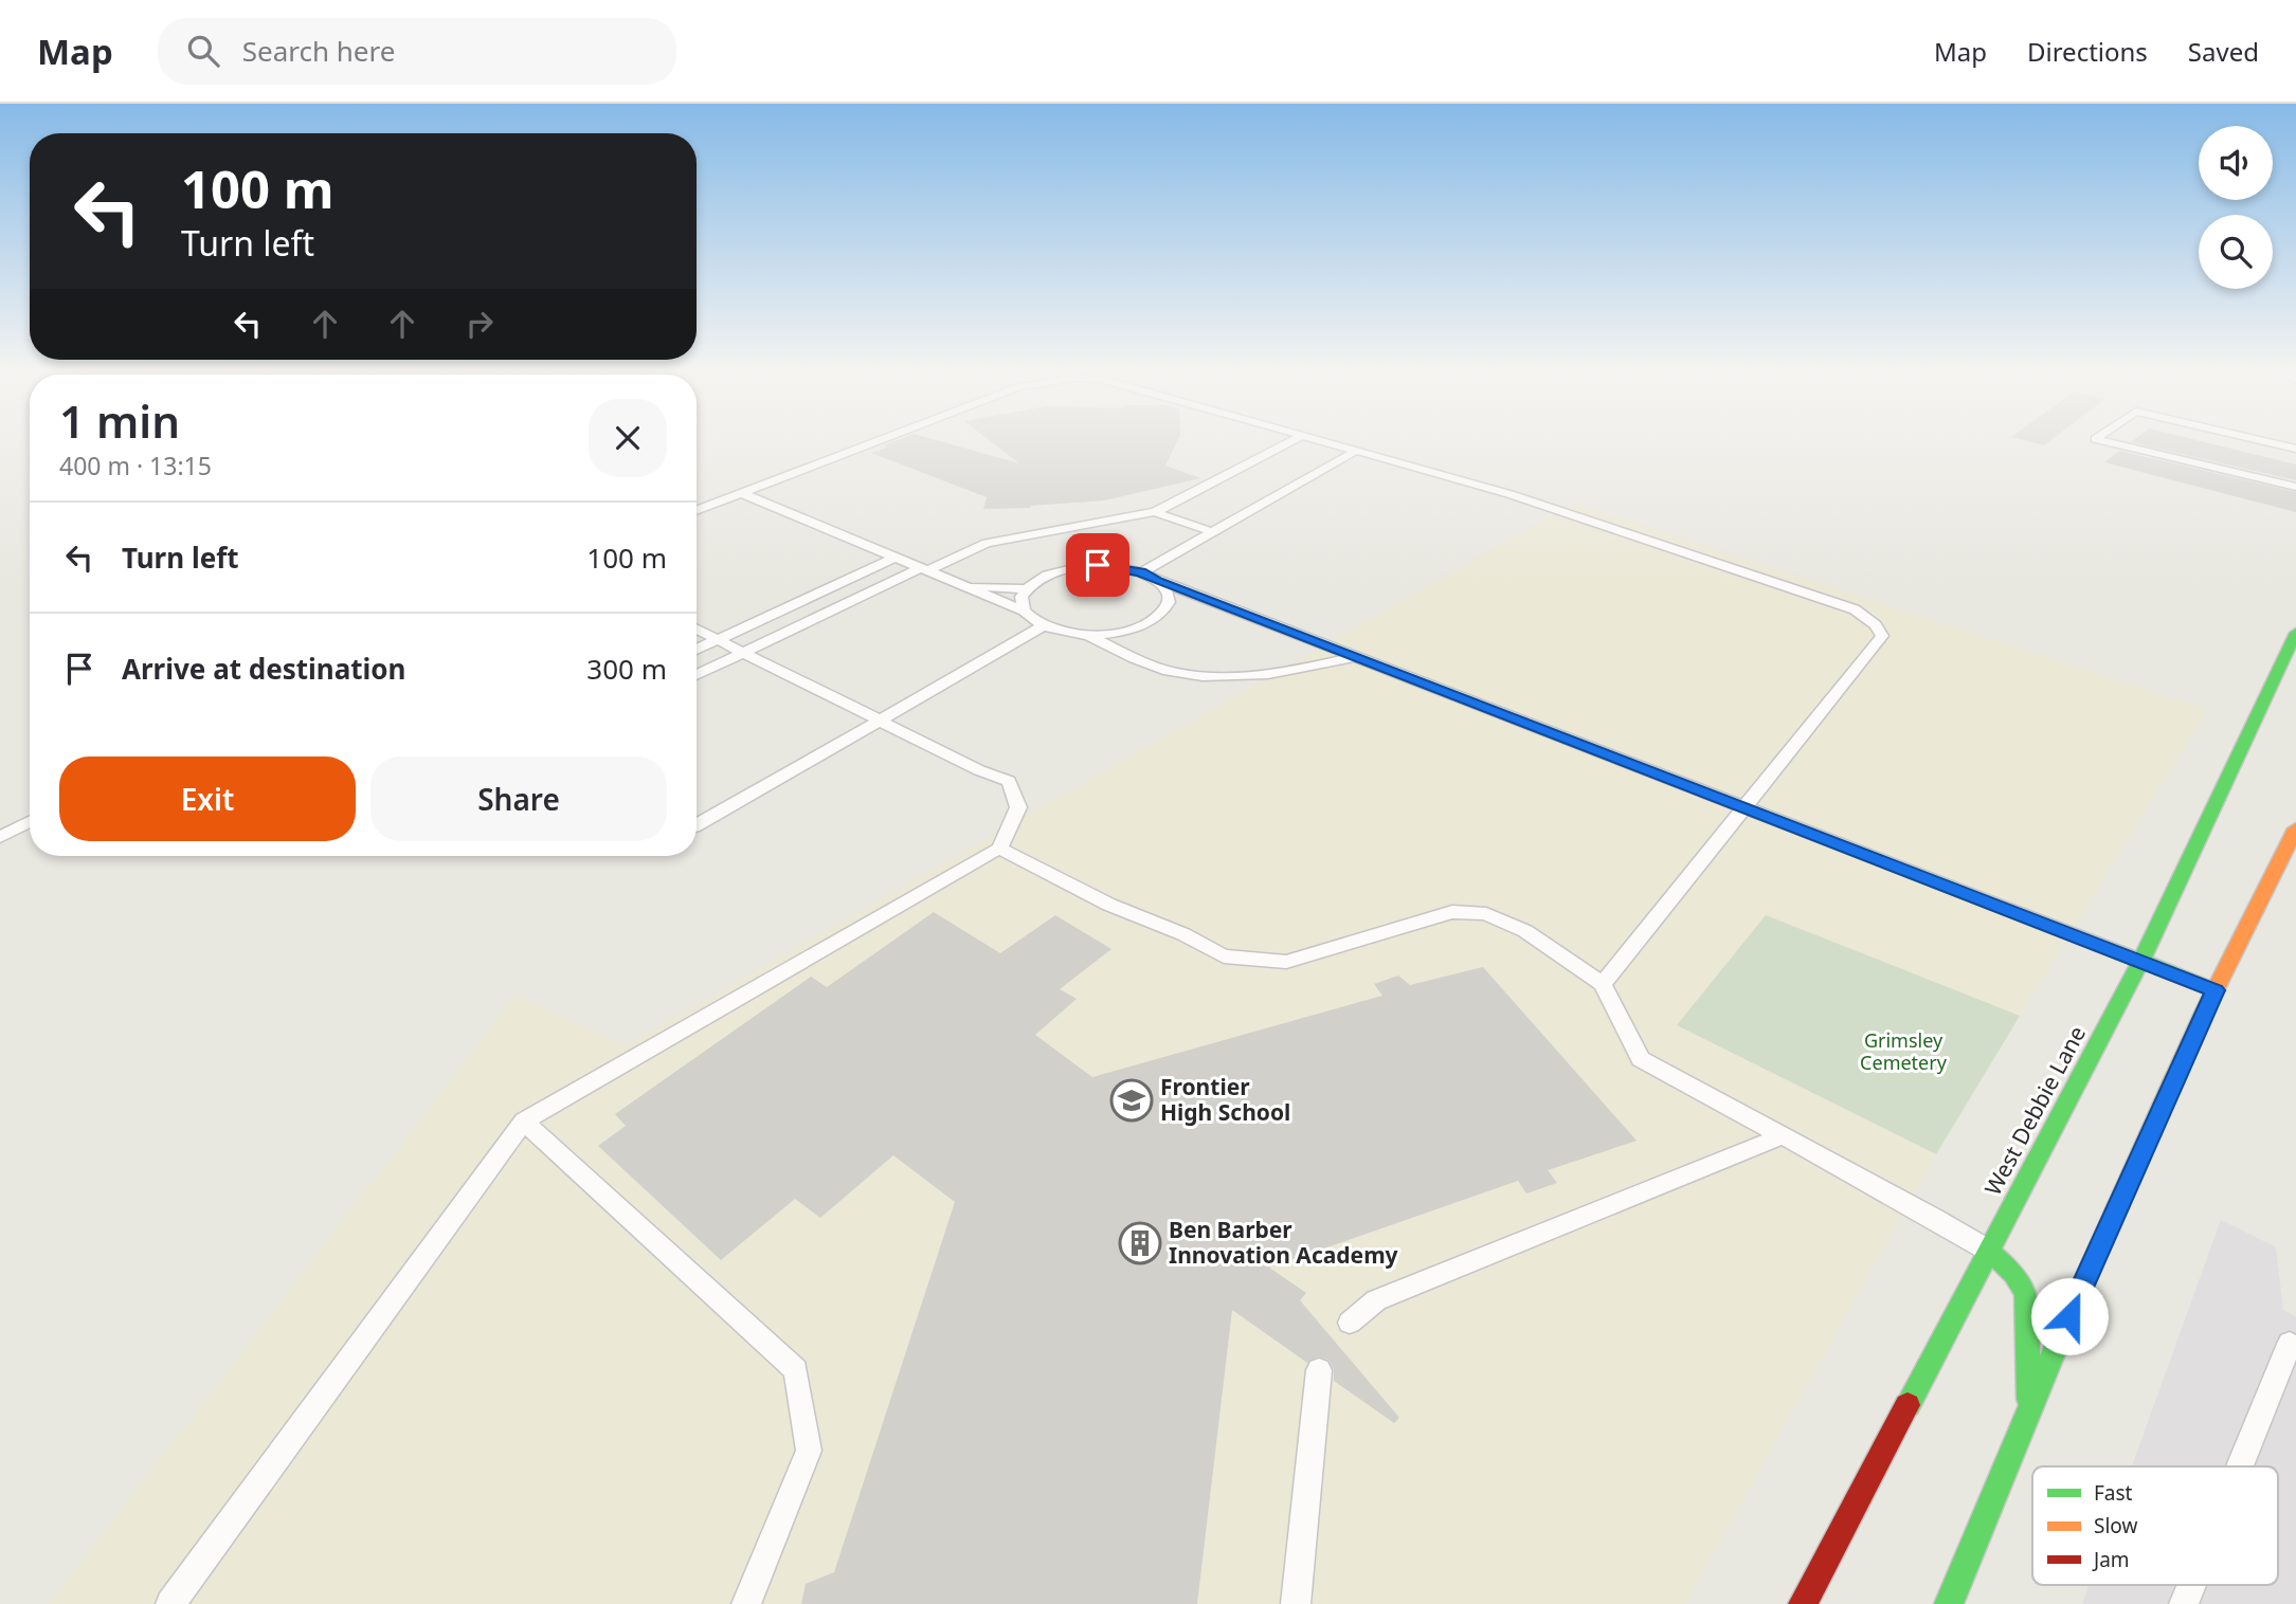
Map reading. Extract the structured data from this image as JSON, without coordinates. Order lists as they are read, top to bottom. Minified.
{"streets":{"main road":["West Debbie Lane"]},"parks":["Grimsley Cemetery"],"places":{"school or university":["Frontier High School"],"building":["Ben Barber Innovation Academy"]},"legend":["Fast","Slow","Jam"],"page":{"header":"Map","search":"Search here","nav":["Map","Directions","Saved"],"turn":["100 m","Turn left"],"heading":["1 min","400 m · 13:15"],"list":[{"name":"Turn left","value":"100 m"},{"name":"Arrive at destination","value":"300 m"}],"buttons":["Exit","Share"]}}
